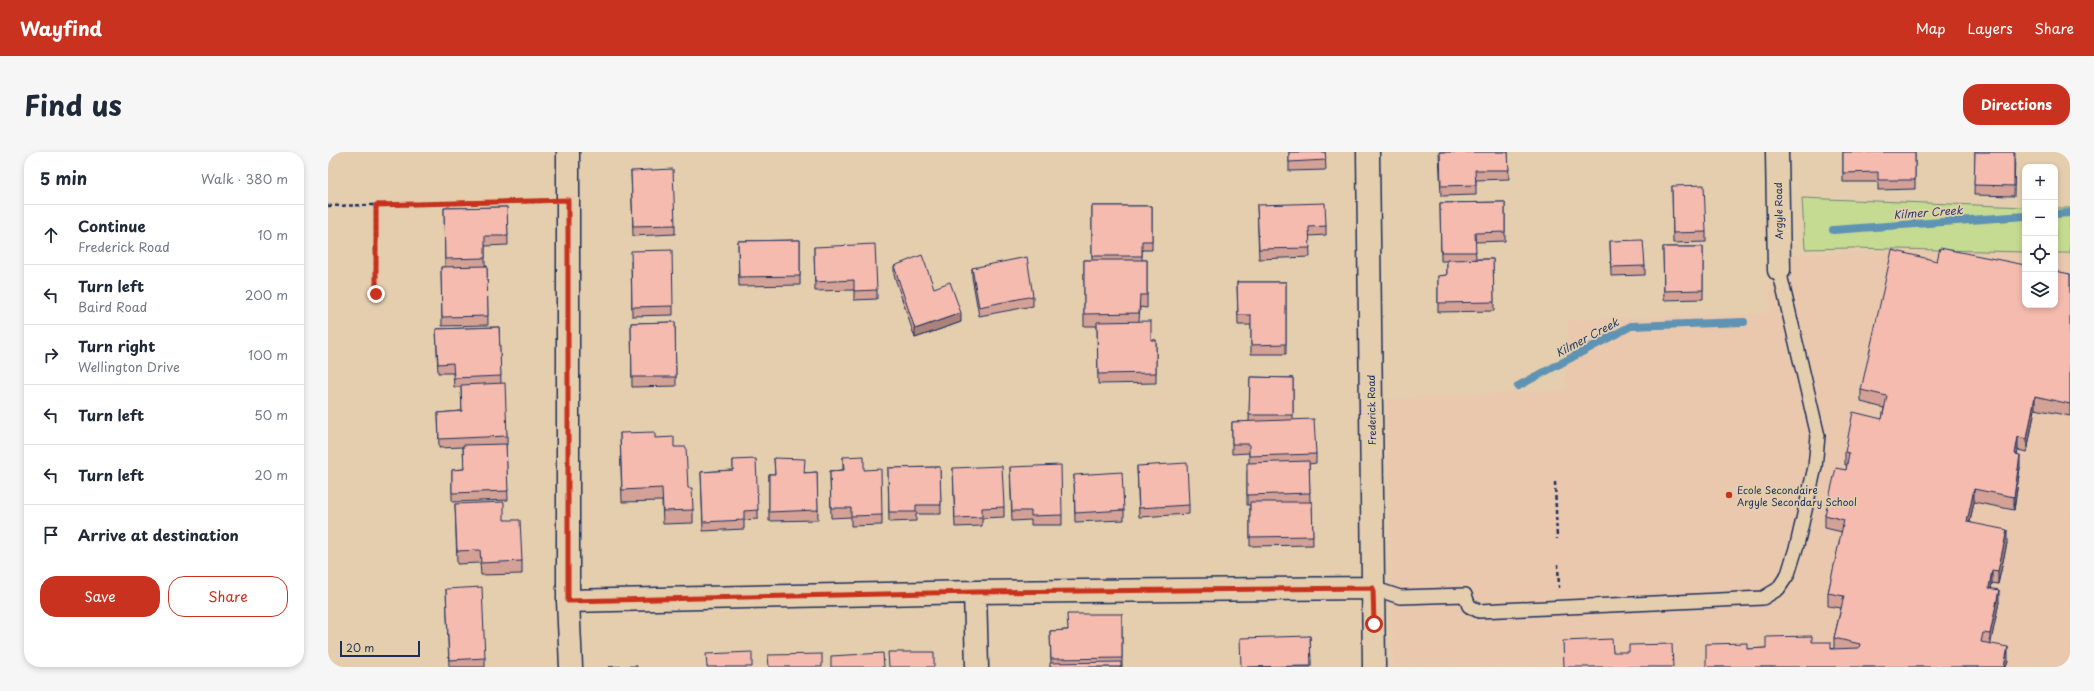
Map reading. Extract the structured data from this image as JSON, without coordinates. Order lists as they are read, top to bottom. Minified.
{"streets":{"street":["Argyle Road","Frederick Road"]},"water":["Kilmer Creek"],"places":["Ecole Secondaire Argyle Secondary School"],"scale_bar":"20 m","page":{"header":"Wayfind","nav":["Map","Layers","Share"],"title":"Find us","buttons":["Directions",["Save","Share"]],"heading":["5 min","Walk · 380 m"],"map_buttons":["+","−"],"list":[["Continue","Frederick Road","10 m"],["Turn left","Baird Road","200 m"],["Turn right","Wellington Drive","100 m"],["Turn left","50 m"],["Turn left","20 m"],"Arrive at destination"],"scale":"20 m"}}
